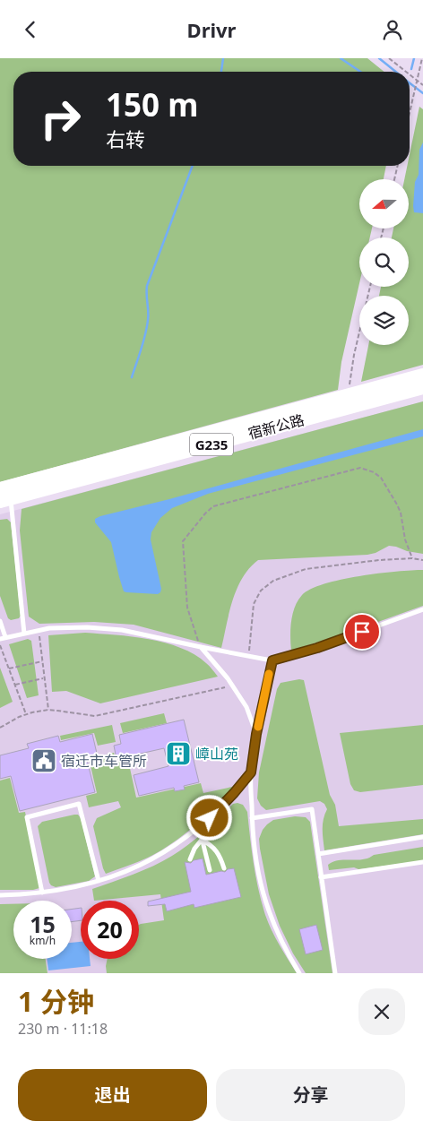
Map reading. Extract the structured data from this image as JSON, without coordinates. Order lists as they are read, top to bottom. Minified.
{"streets":{"highway":["宿新公路","G235"]},"places":{"building":["嶂山苑"],"public building":["宿迁市车管所"]},"north":"left","page":{"header":"Drivr","turn":["150 m","右转"],"speed":"15 km/h","limit":"20","heading":["1 分钟","230 m · 11:18"],"buttons":["退出","分享"]}}
